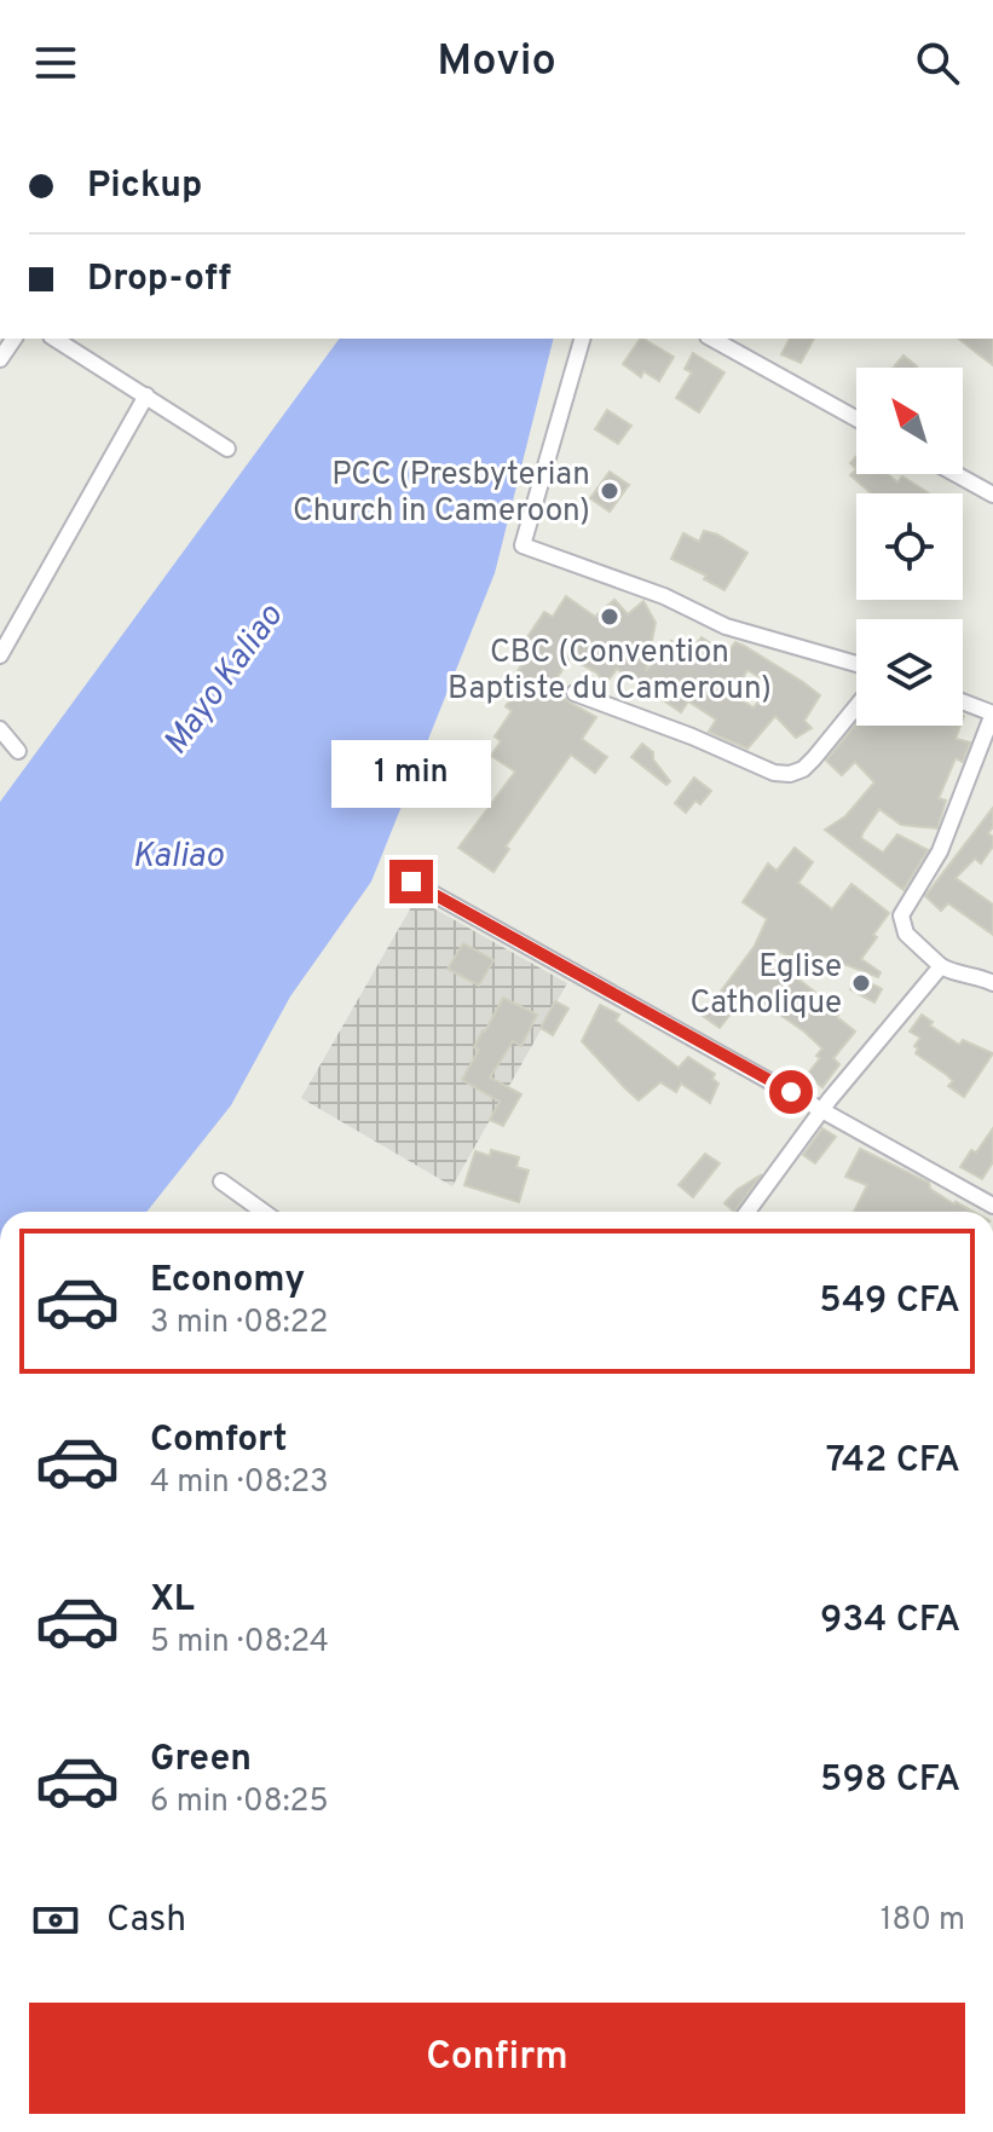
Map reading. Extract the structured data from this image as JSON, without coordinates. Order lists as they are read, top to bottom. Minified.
{"water":["Mayo Kaliao","Kaliao"],"places":["PCC (Presbyterian Church in Cameroon)","CBC (Convention Baptiste du Cameroun)","Eglise Catholique"],"north":"top left","page":{"header":"Movio","banner":["Pickup","Drop-off"],"bubble":"1 min","list":[{"name":"Economy","note":"3 min · 08:22","value":"549 CFA"},{"name":"Comfort","note":"4 min · 08:23","value":"742 CFA"},{"name":"XL","note":"5 min · 08:24","value":"934 CFA"},{"name":"Green","note":"6 min · 08:25","value":"598 CFA"}],"pay":["Cash","180 m"],"buttons":"Confirm"}}
